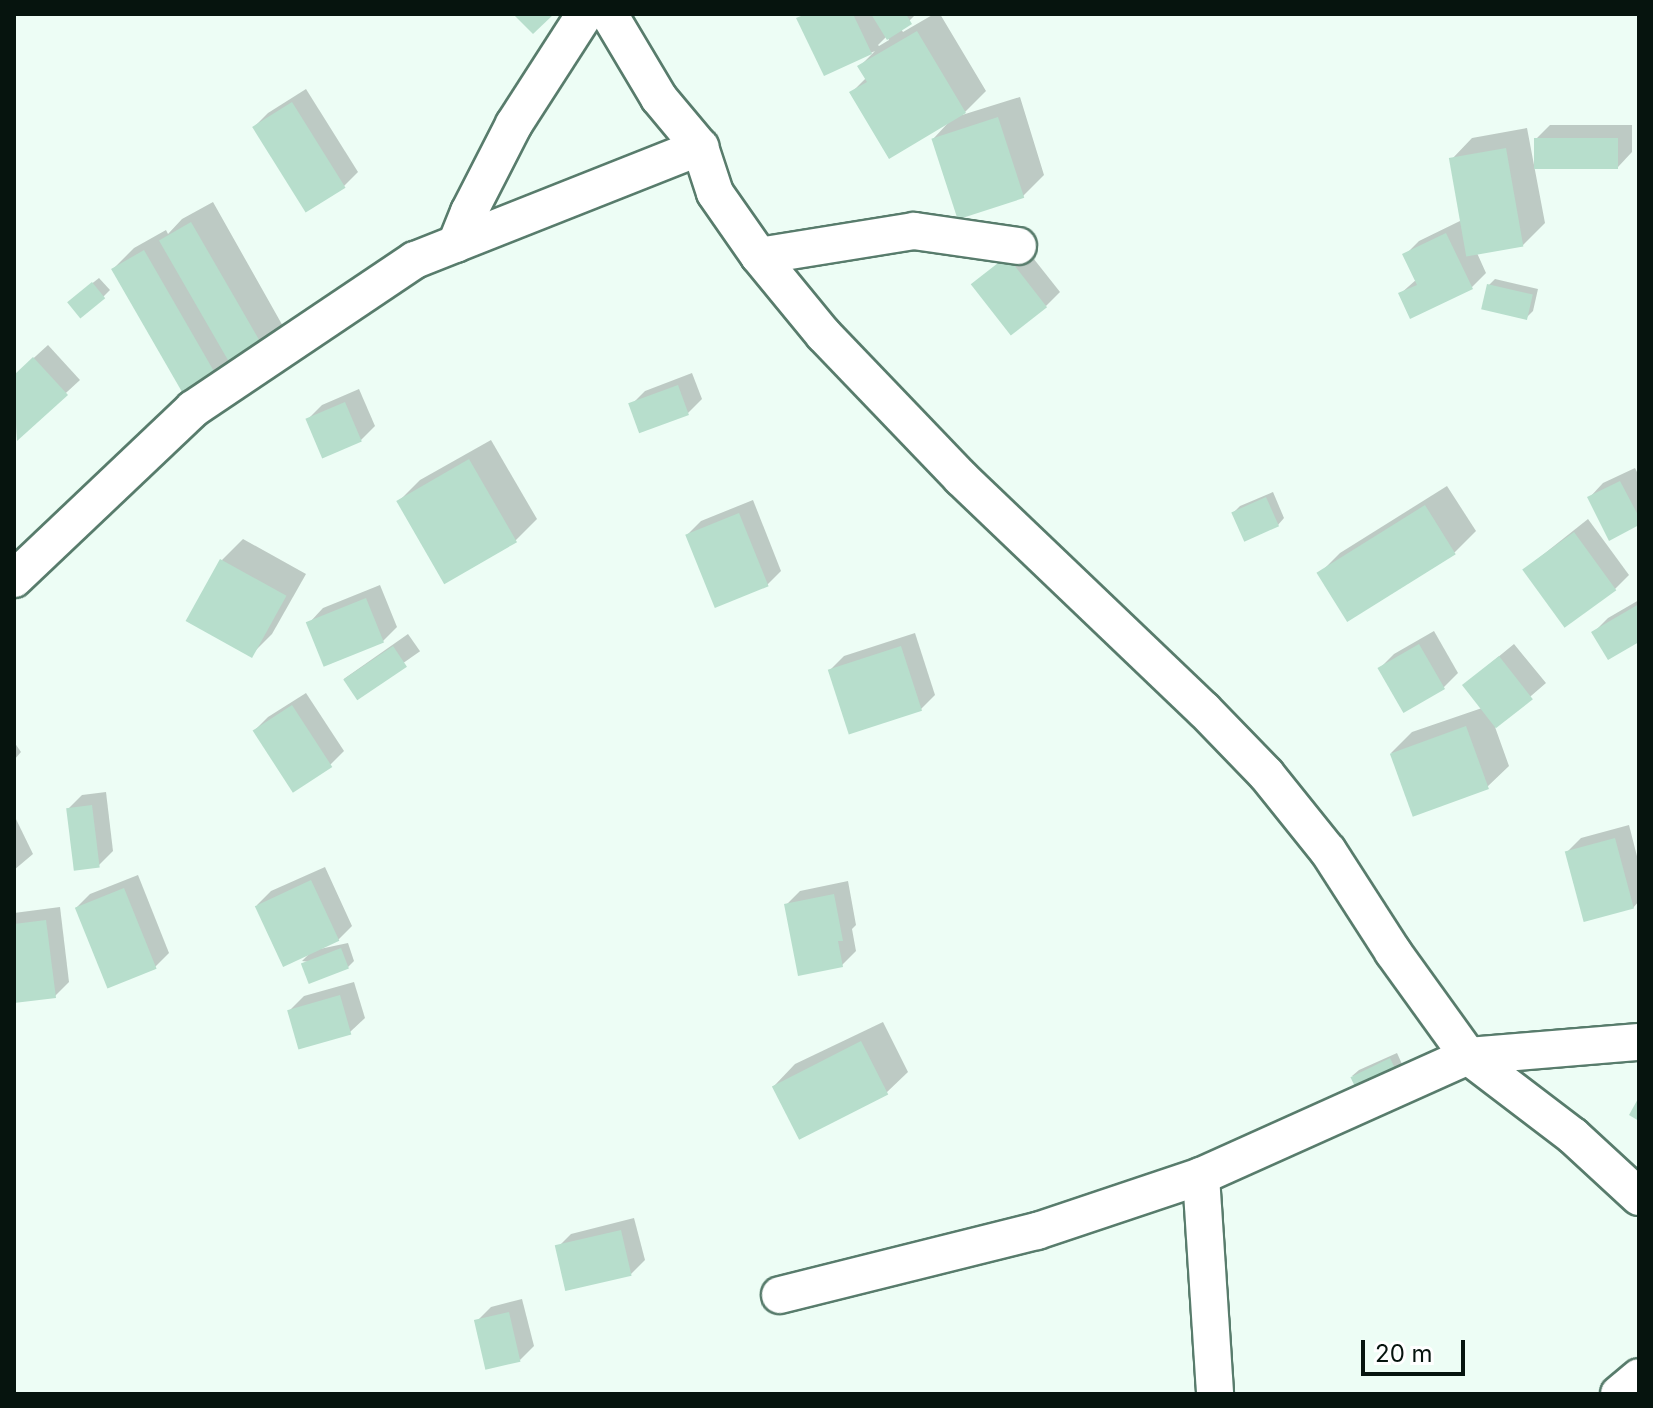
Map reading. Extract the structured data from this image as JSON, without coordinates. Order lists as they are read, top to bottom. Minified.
{"scale_bar":"20 m"}
